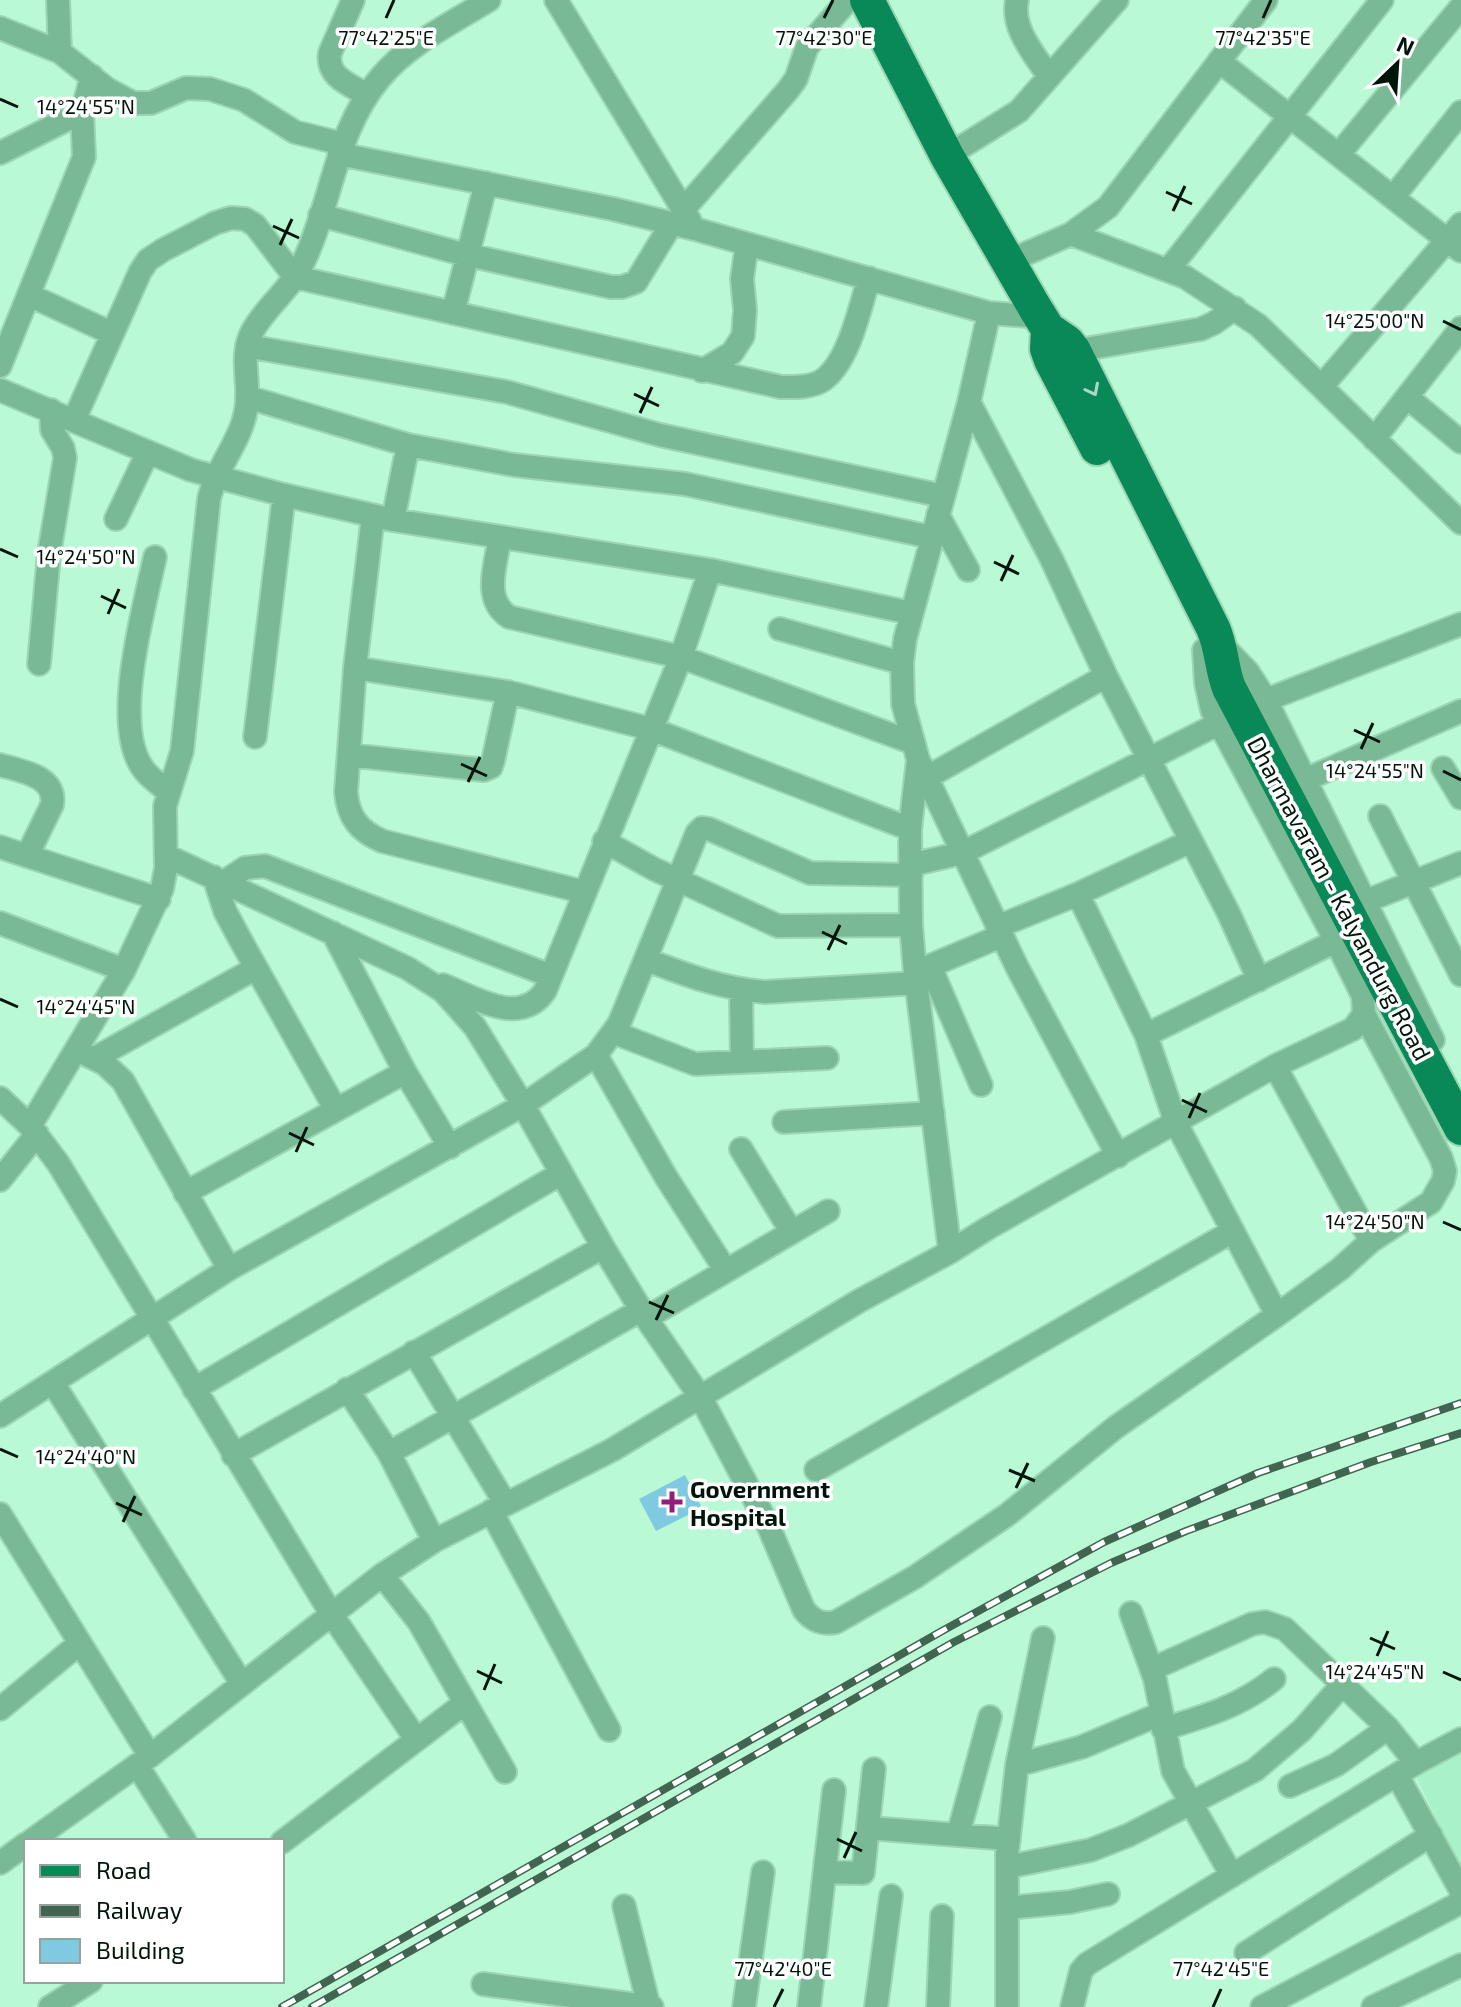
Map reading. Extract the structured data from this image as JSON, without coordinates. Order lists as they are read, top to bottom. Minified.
{"streets":{"main road":["Dharmavaram - Kalyandurg Road"]},"places":{"health":["Government Hospital"]},"legend":["Road","Railway","Building"],"north":"top right","coordinates":["77°42'25\"E","77°42'30\"E","77°42'35\"E","14°24'55\"N","14°25'00\"N","14°24'50\"N","14°24'45\"N","14°24'40\"N","77°42'40\"E","77°42'45\"E"]}
